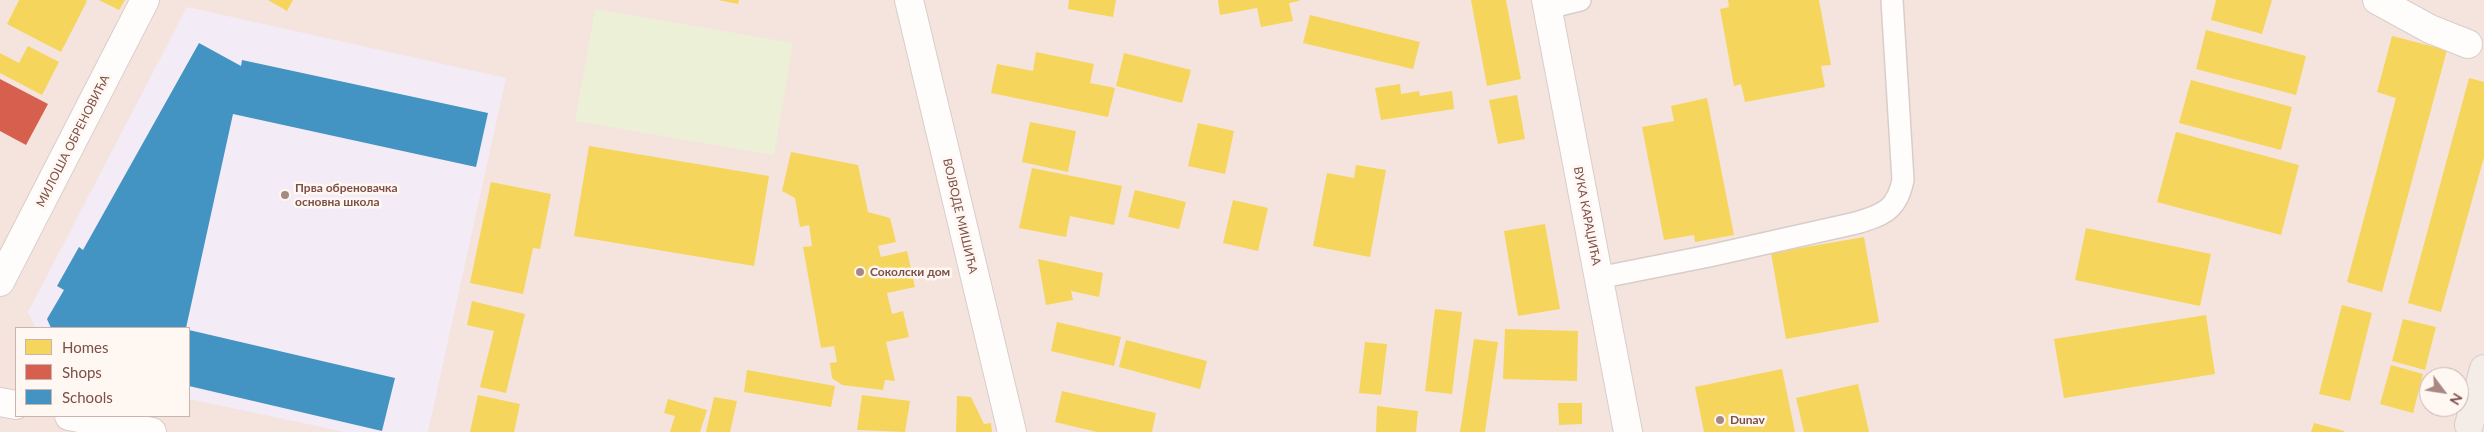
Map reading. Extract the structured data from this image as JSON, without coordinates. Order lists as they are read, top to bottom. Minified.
{"streets":{"street":["МИЛОША ОБРЕНОВИЋА","ВОЈВОДЕ МИШИЋА","ВУКА КАРАЏИЋА"]},"places":["Прва обреновачка основна школа","Соколски дом","Dunav"],"legend":["Homes","Shops","Schools"],"north":"bottom right"}
